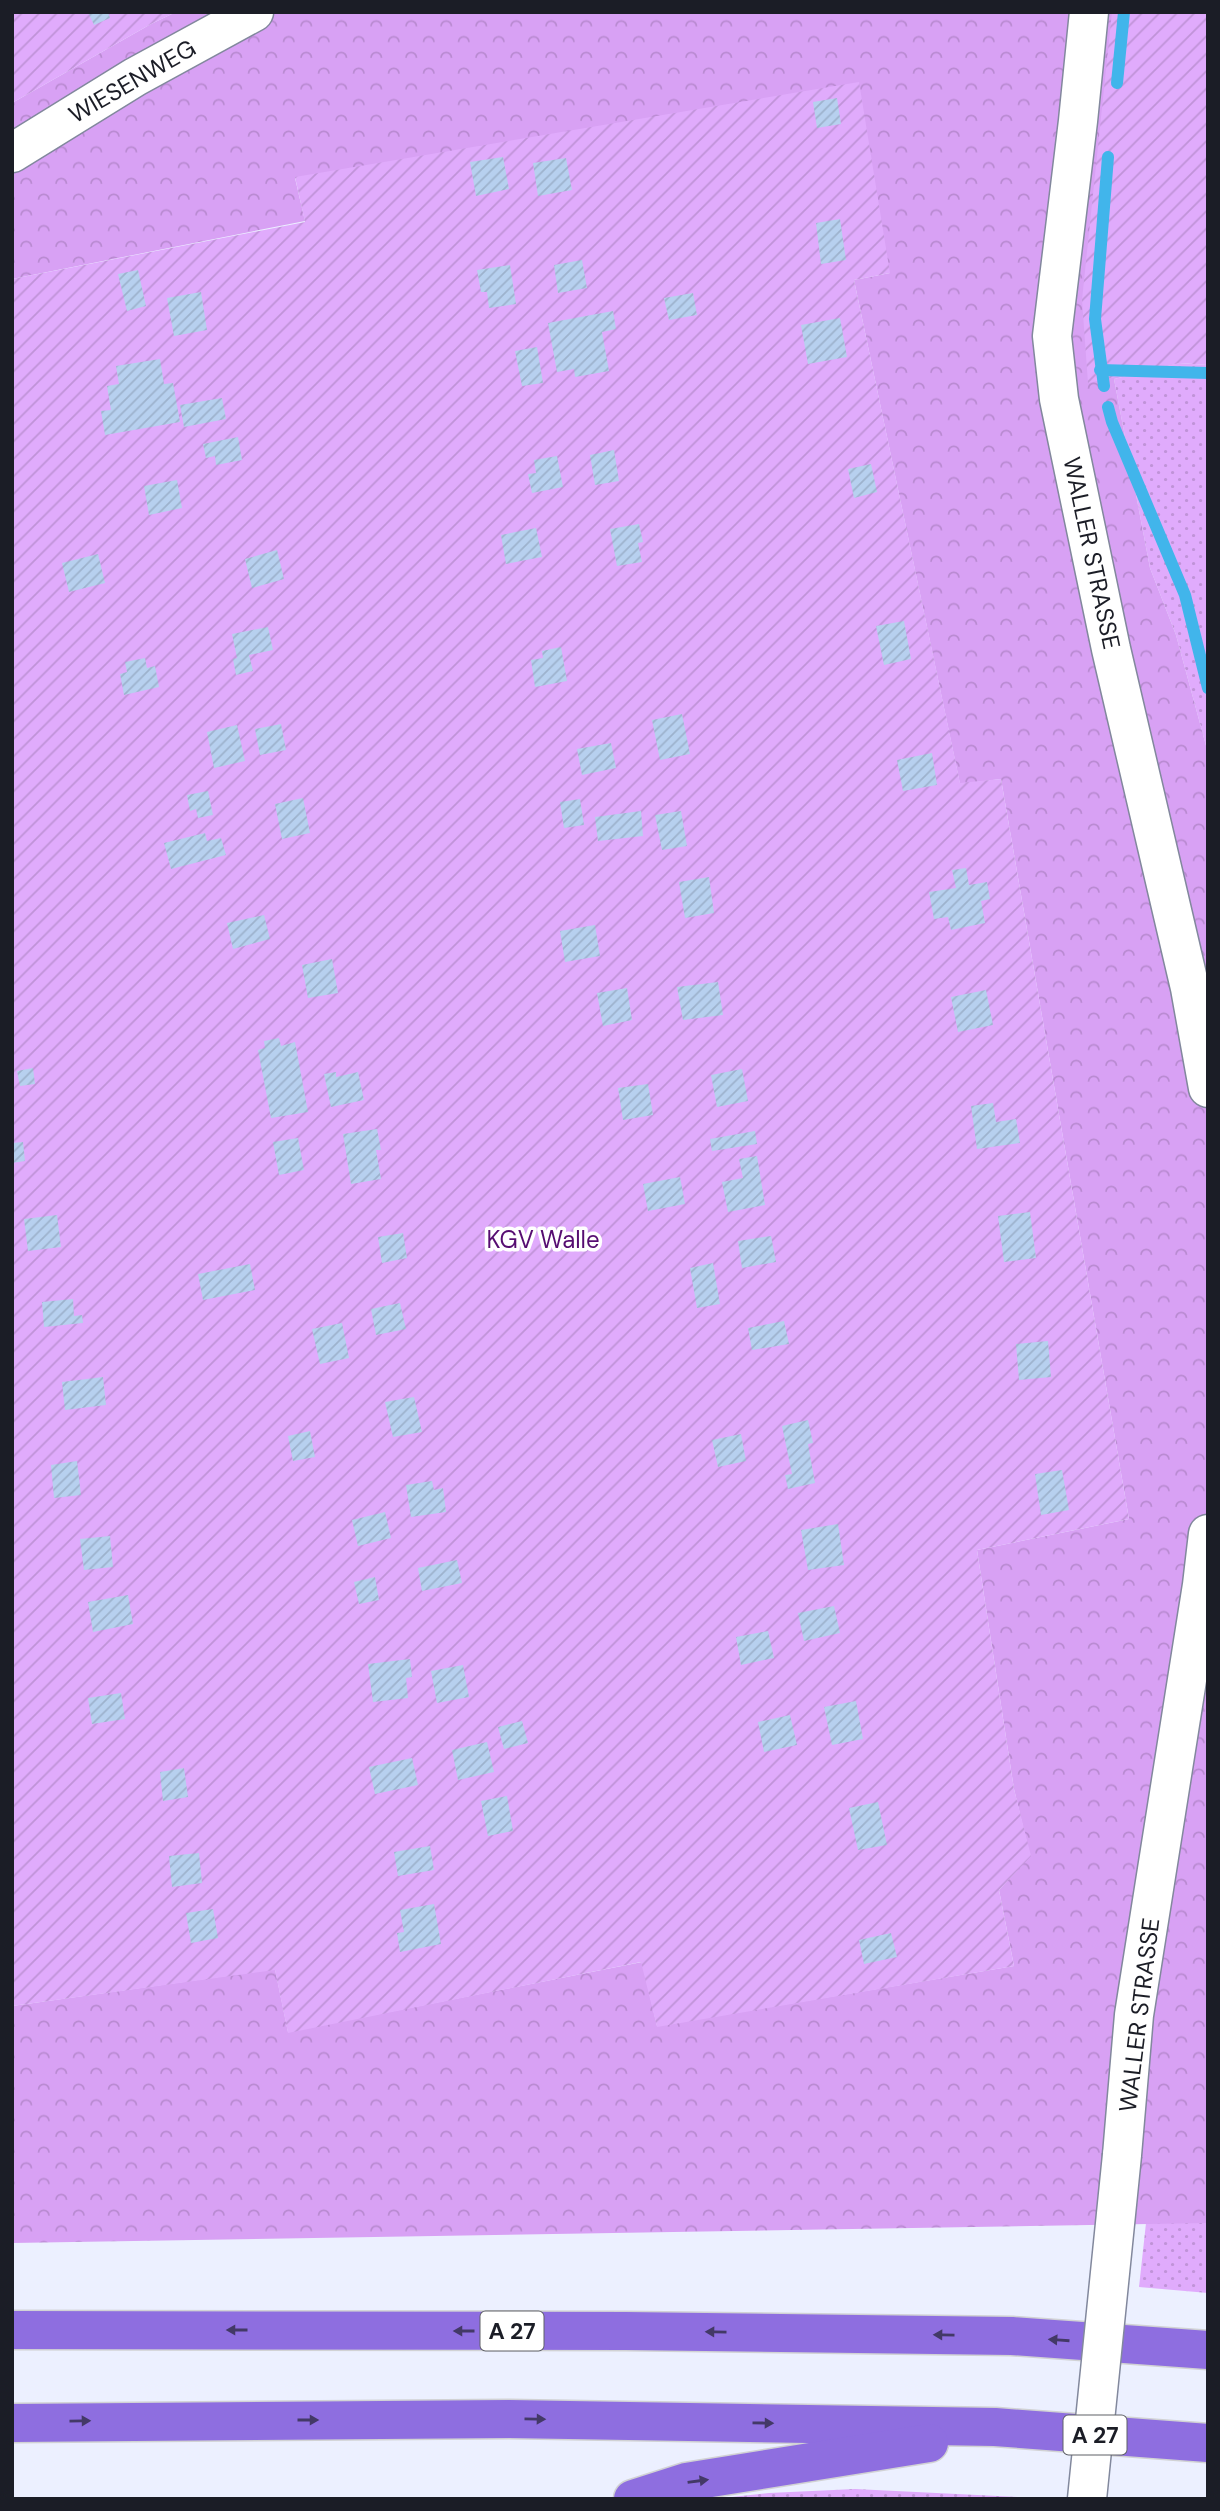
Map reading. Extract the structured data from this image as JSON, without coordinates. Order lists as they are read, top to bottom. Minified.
{"streets":{"highway":["A 27"],"street":["WIESENWEG","WALLER STRASSE"]},"parks":["KGV Walle"]}
